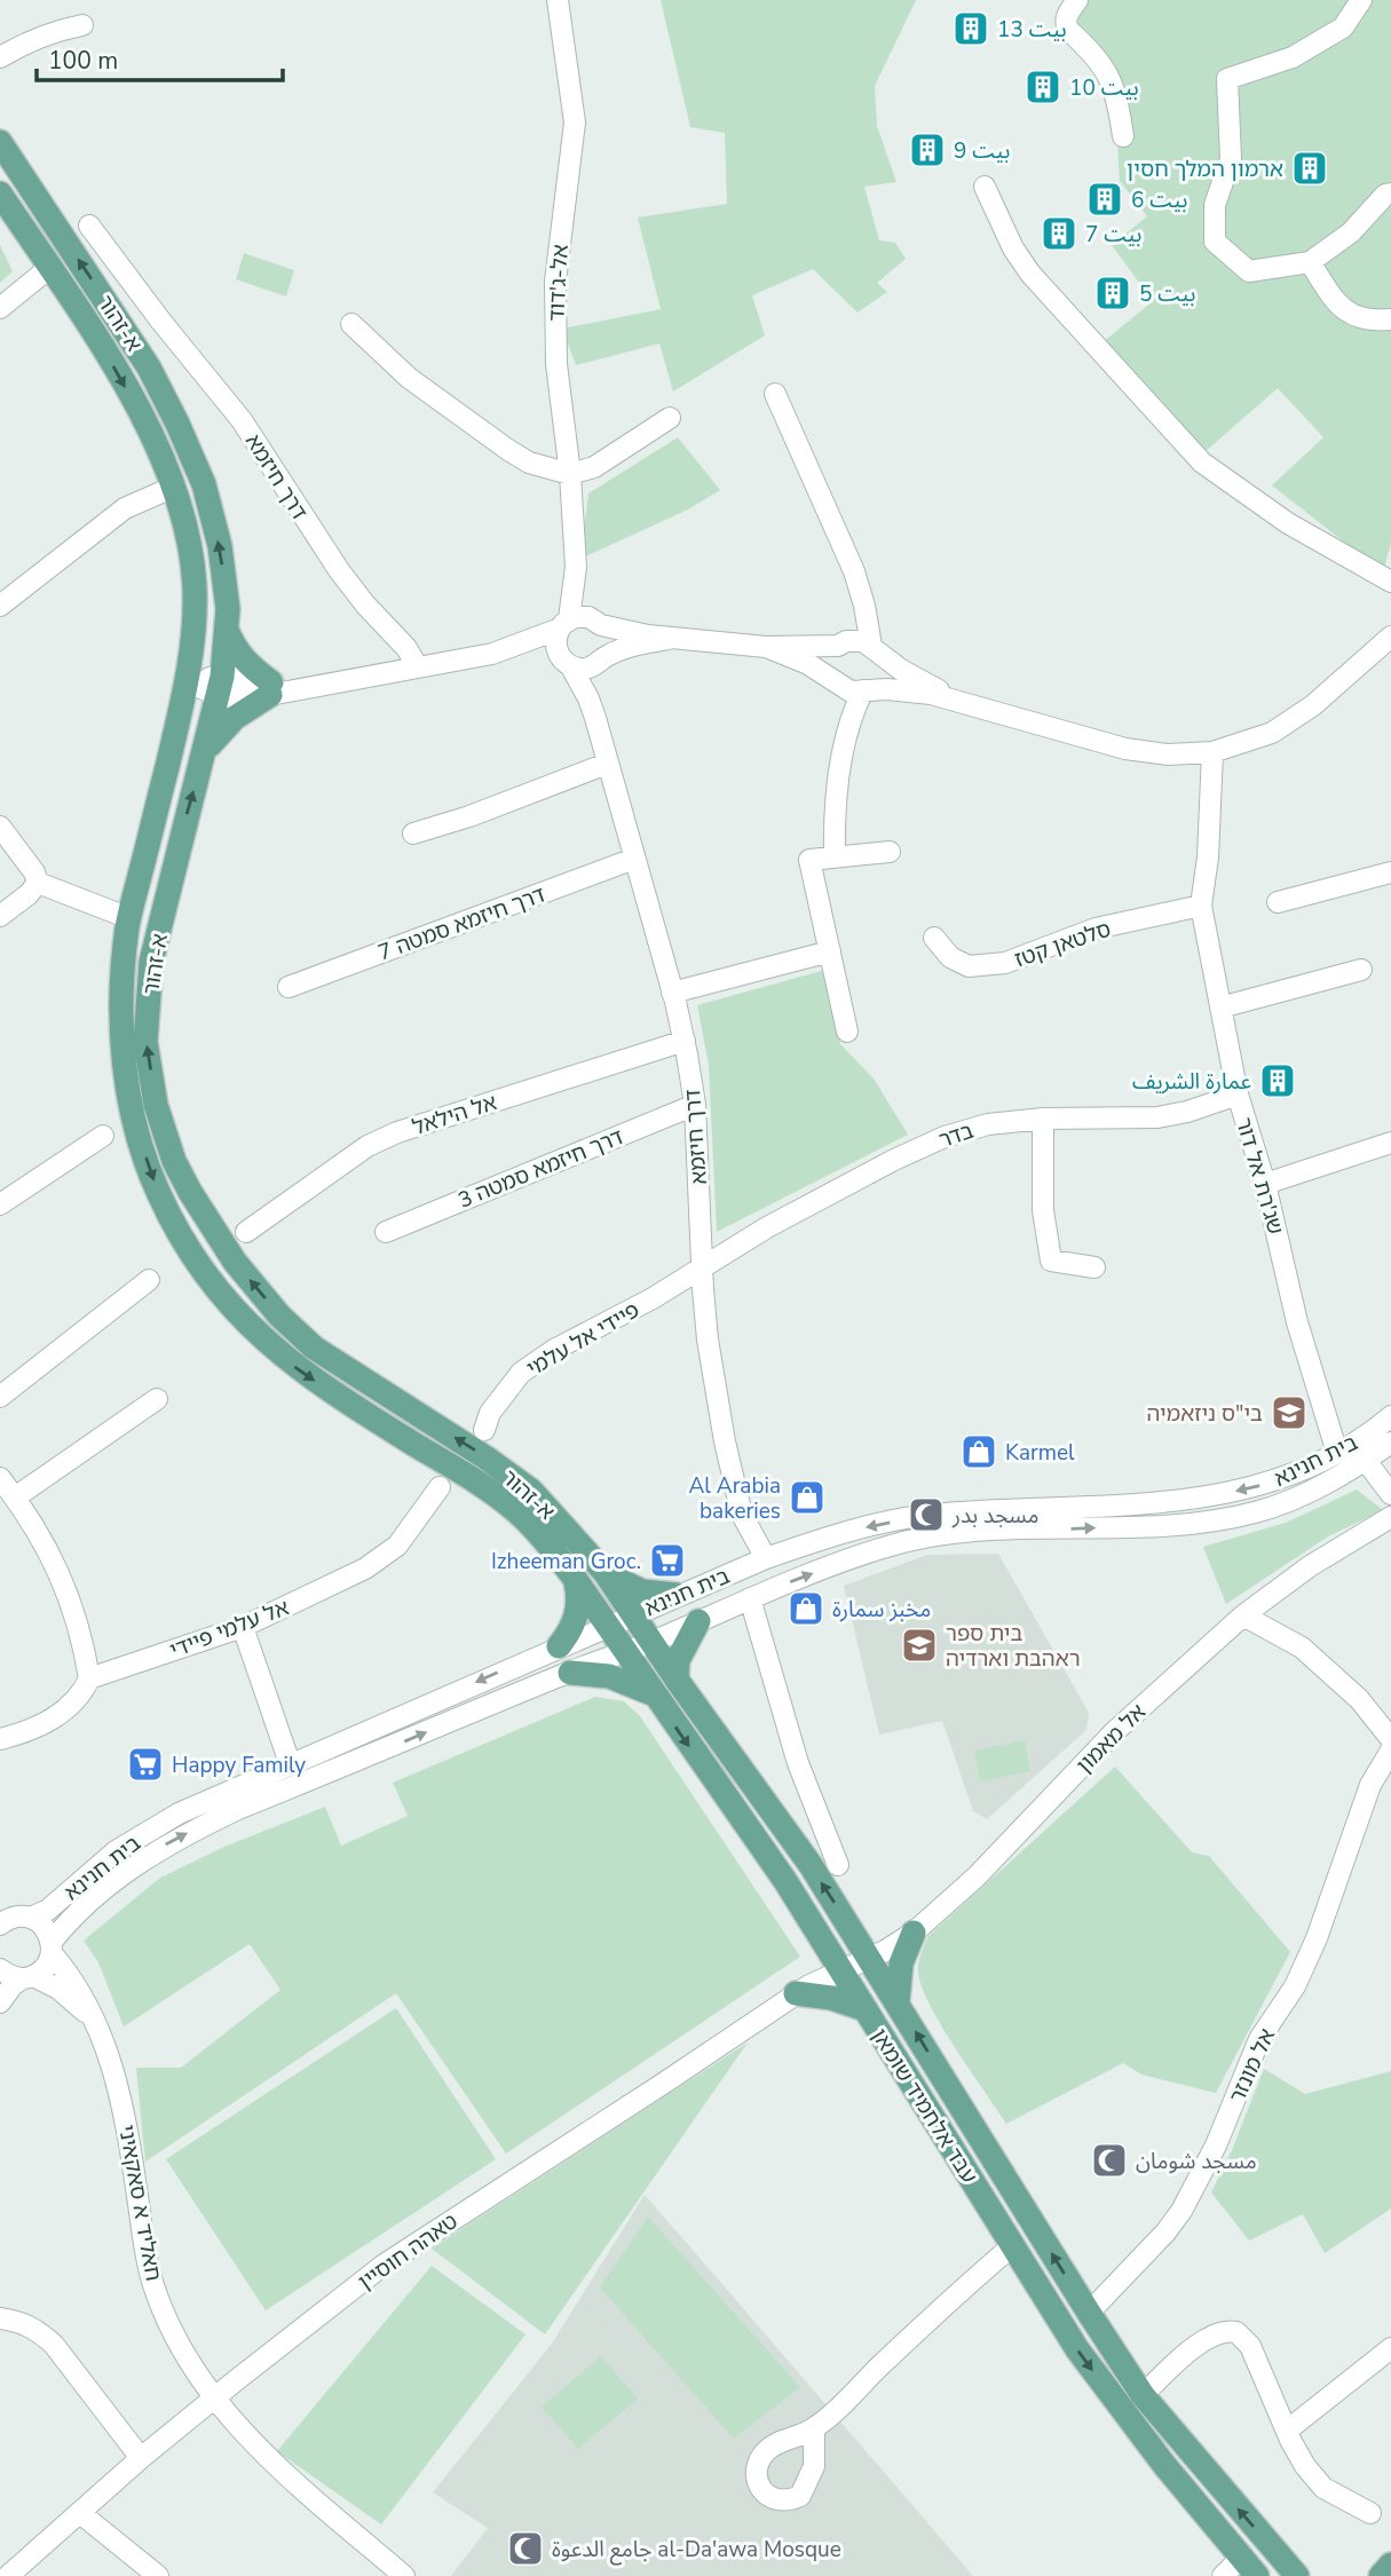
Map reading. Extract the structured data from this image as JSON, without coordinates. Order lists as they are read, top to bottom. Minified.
{"streets":{"main road":["א-זהור","עבד אלחמיד שומאן"],"street":["אל-ג'דוד","דרך חיזמא","דרך חיזמא סמטה 7","סלטאן קטז","אל הילאל","בדר","דרך חיזמא סמטה 3","שג'רת אל דור","פיידי אל עלמי","בית חנינא","אל עלמי פיידי","אל מאמון","אל מונזר","חאליד א סאקאיני","טאהה חוסיין"]},"crossings":[["אל-ג'דוד","דרך חיזמא"],["א-זהור","בית חנינא"],["א-זהור","עבד אלחמיד שומאן"],["דרך חיזמא","דרך חיזמא סמטה 7"],["דרך חיזמא","אל הילאל"],["דרך חיזמא","בדר"],["דרך חיזמא","דרך חיזמא סמטה 3"],["דרך חיזמא","פיידי אל עלמי"],["דרך חיזמא","בית חנינא"],["סלטאן קטז","שג'רת אל דור"],["בדר","שג'רת אל דור"],["בדר","פיידי אל עלמי"],["שג'רת אל דור","בית חנינא"],["בית חנינא","עבד אלחמיד שומאן"],["בית חנינא","חאליד א סאקאיני"],["אל מאמון","עבד אלחמיד שומאן"],["אל מאמון","טאהה חוסיין"],["אל מונזר","עבד אלחמיד שומאן"],["עבד אלחמיד שומאן","טאהה חוסיין"],["חאליד א סאקאיני","טאהה חוסיין"]],"places":{"building":["بيت 13","بيت 10","بيت 9","ארמון המלך חסין","بيت 6","بيت 7","بيت 5","عمارة الشريف"],"school or university":["בי\"ס ניזאמיה","בית ספר ראהבת וארדיה"],"shop":["Karmel","Al Arabia bakeries","مخبز سمارة"],"mosque":["مسجد بدر","مسجد شومان","جامع الدعوة al-Da'awa Mosque"],"supermarket":["Izheeman Groc.","Happy Family"]},"scale_bar":"100 m"}
